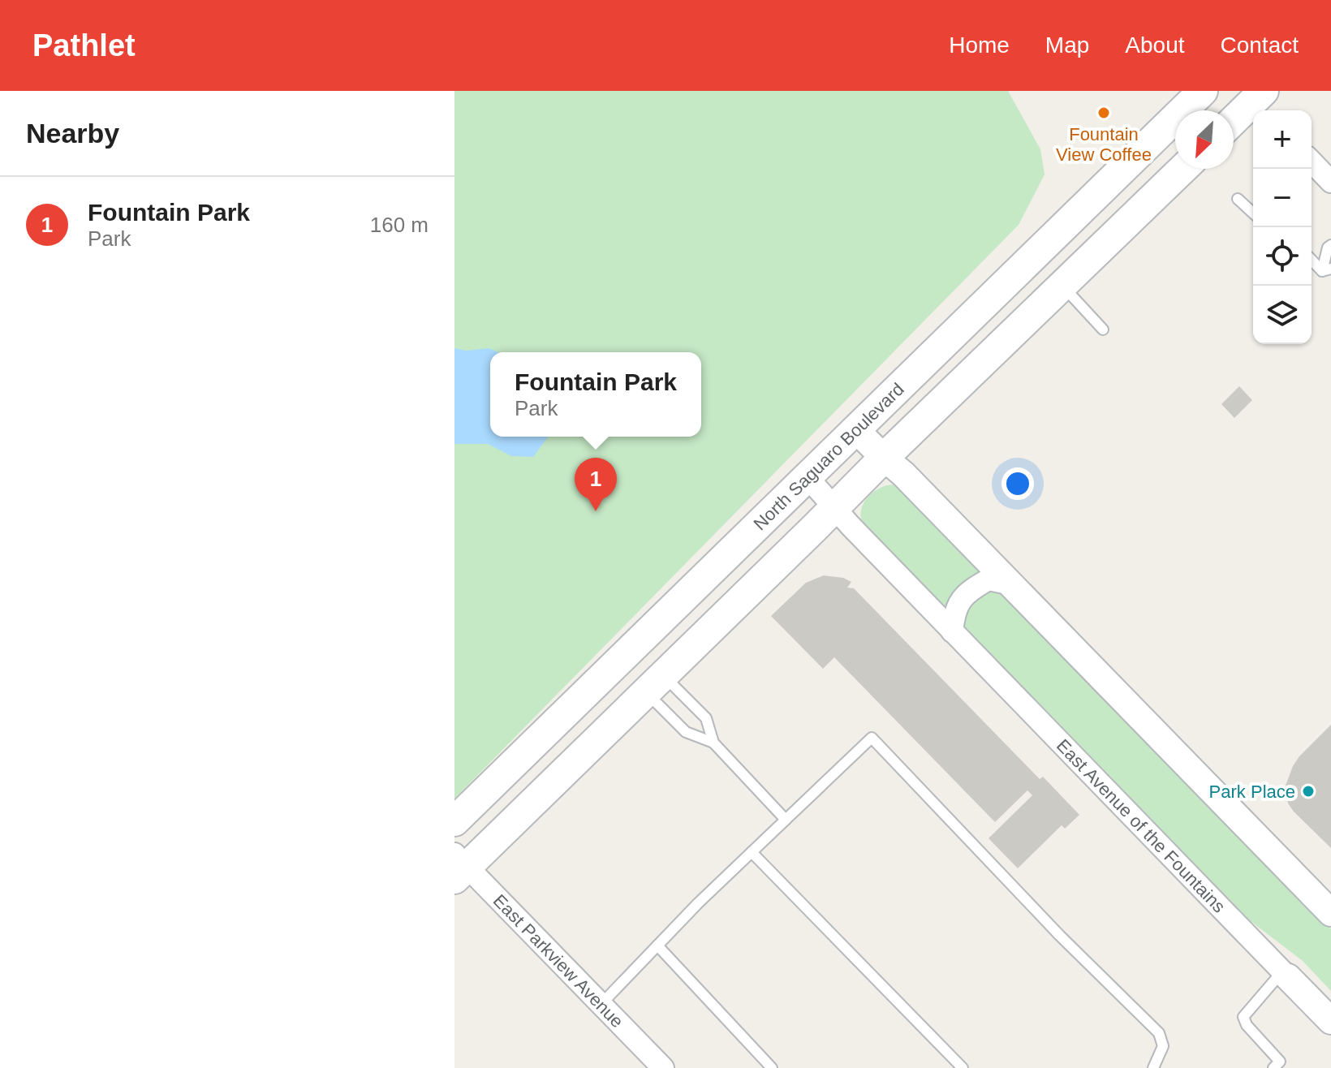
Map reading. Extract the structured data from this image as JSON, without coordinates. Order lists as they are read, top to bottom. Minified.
{"streets":{"main road":["North Saguaro Boulevard"],"street":["East Avenue of the Fountains","East Parkview Avenue"]},"crossings":[["North Saguaro Boulevard","East Avenue of the Fountains"]],"places":["Fountain View Coffee","Park Place"],"north":"bottom left","page":{"header":"Pathlet","nav":["Home","Map","About","Contact"],"heading":"Nearby","map_buttons":["+","−"],"list":[{"mark":"1","name":"Fountain Park","note":"Park","value":"160 m"}],"popup":["Fountain Park","Park"],"pins":"1"}}
